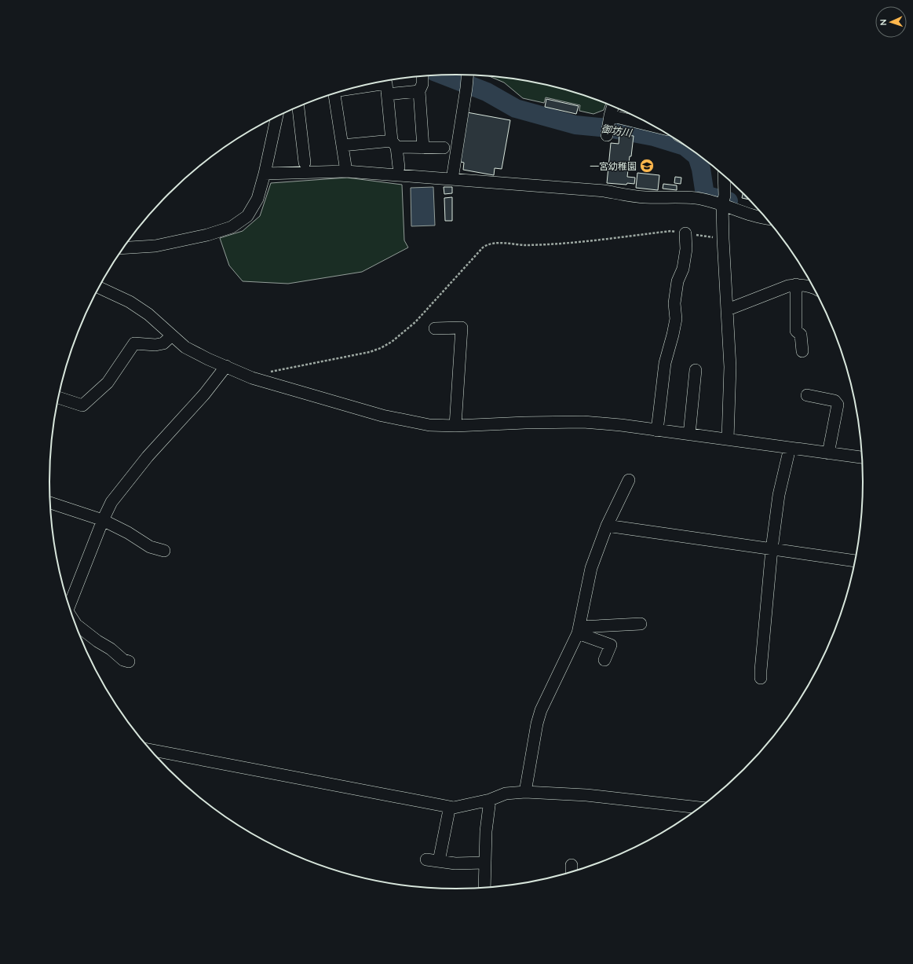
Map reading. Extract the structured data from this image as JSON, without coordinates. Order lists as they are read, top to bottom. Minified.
{"water":["御坊川"],"places":{"school or university":["一宮幼稚園"]},"north":"left"}
